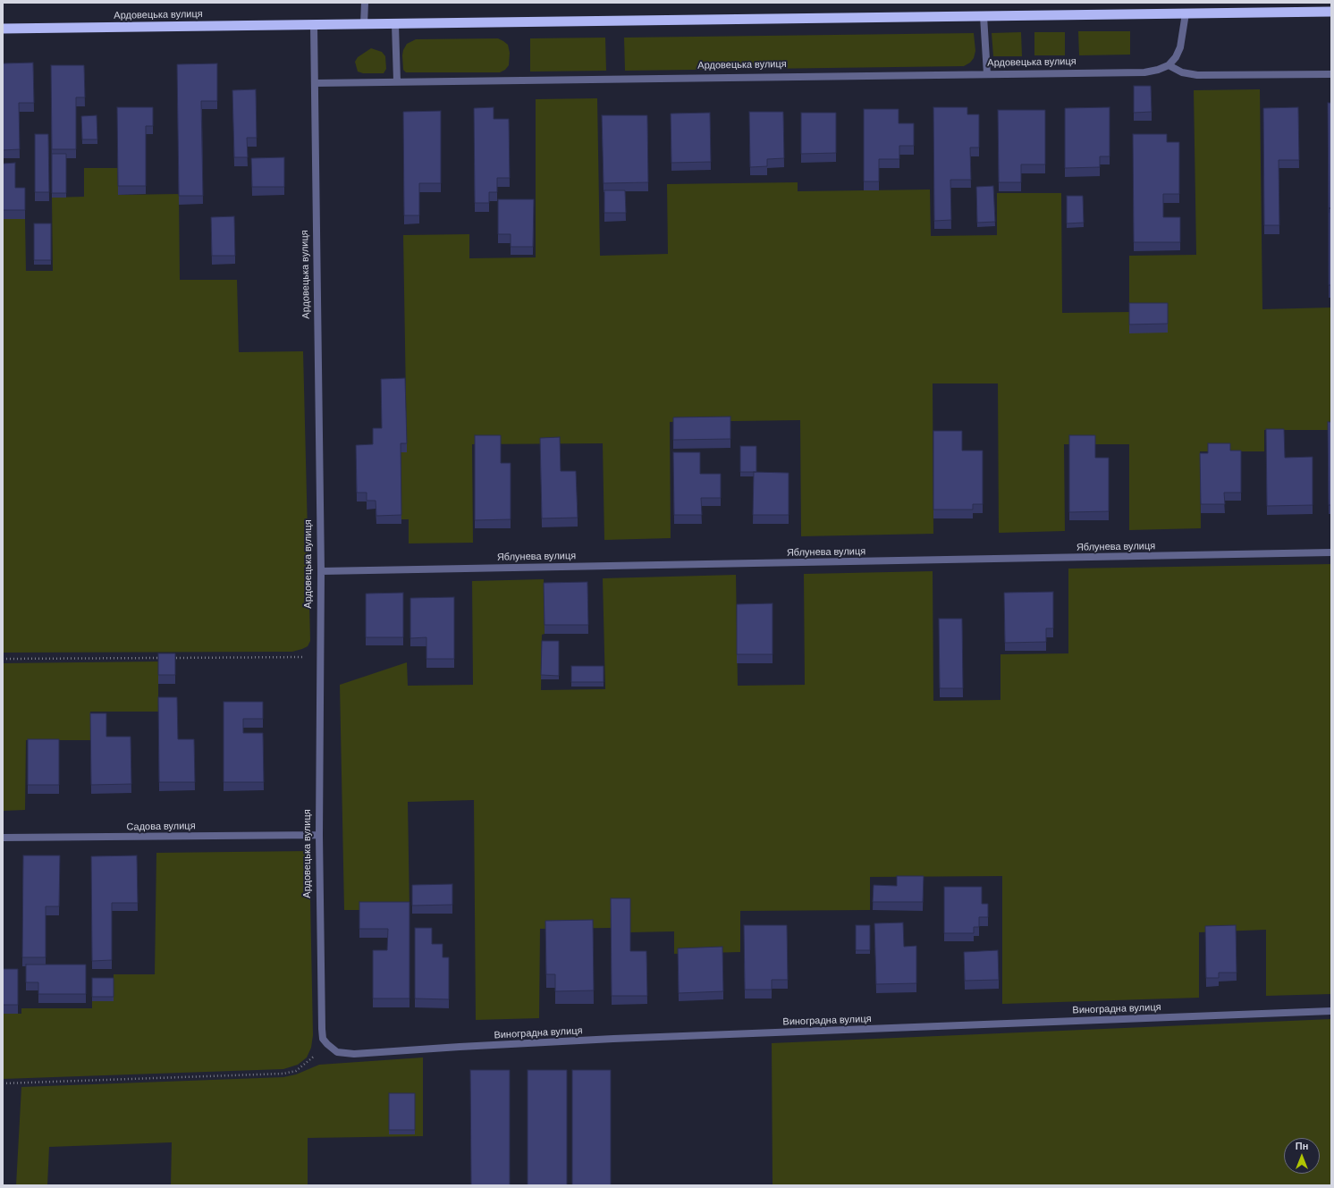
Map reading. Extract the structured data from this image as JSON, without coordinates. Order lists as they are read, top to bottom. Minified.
{"streets":{"highway":["Ардовецька вулиця"],"street":["Яблунева вулиця","Садова вулиця","Виноградна вулиця"]},"crossings":[["Ардовецька вулиця","Яблунева вулиця"],["Ардовецька вулиця","Садова вулиця"],["Ардовецька вулиця","Виноградна вулиця"]],"north":"top"}
